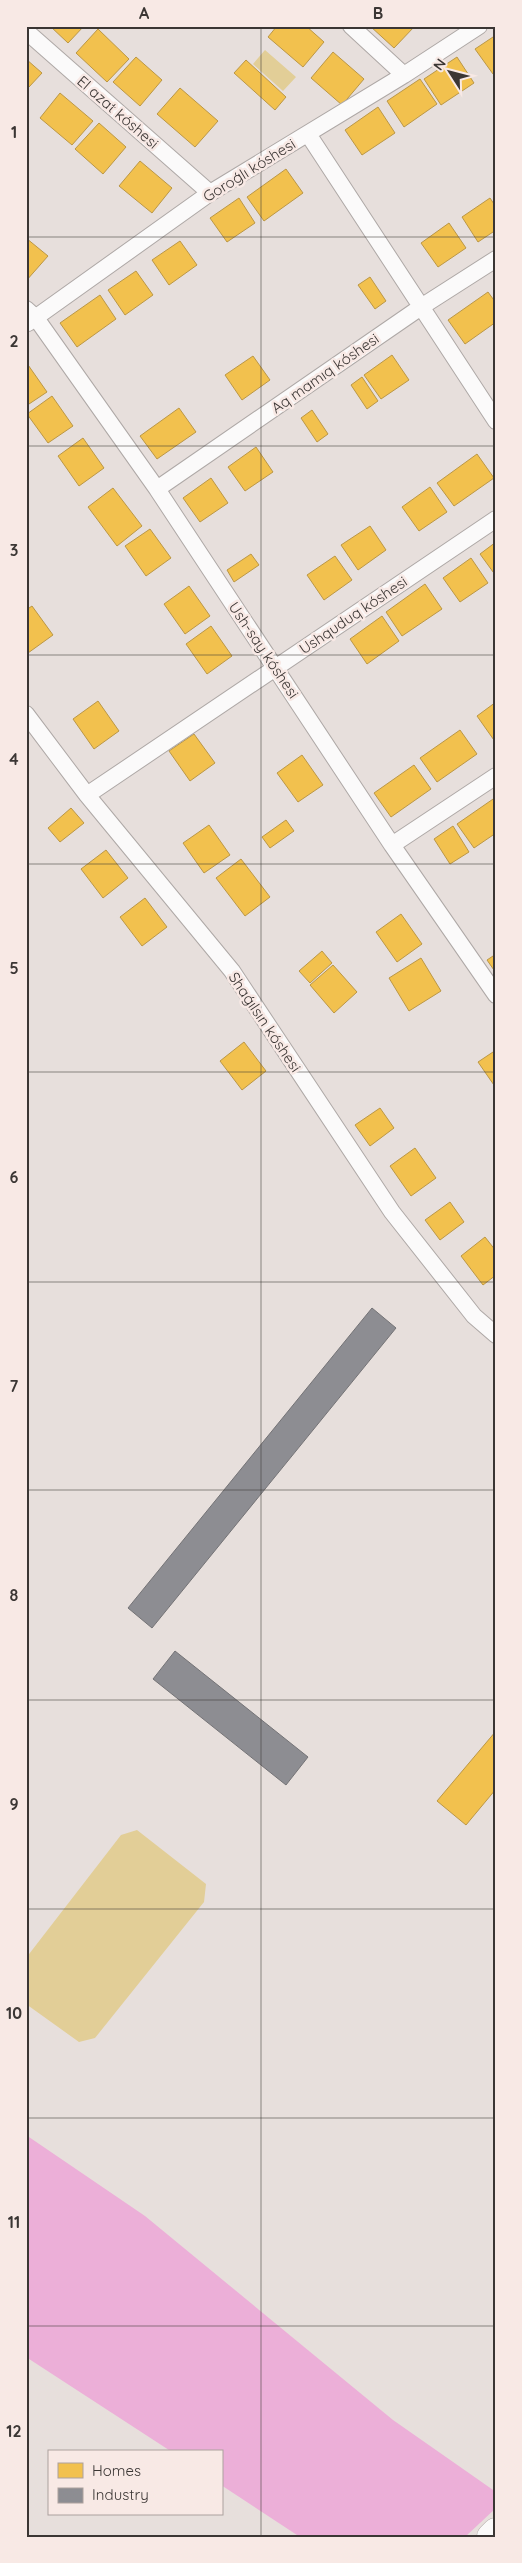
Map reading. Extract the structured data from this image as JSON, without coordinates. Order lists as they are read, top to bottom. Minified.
{"streets":{"street":["El azat kóshesi","Goroǵlı kóshesi","Aq mamıq kóshesi","Ushquduq kóshesi","Ush-say kóshesi","Shaǵılsın kóshesi"]},"crossings":[["El azat kóshesi","Goroǵlı kóshesi"],["Goroǵlı kóshesi","Ush-say kóshesi"],["Aq mamıq kóshesi","Ush-say kóshesi"],["Ushquduq kóshesi","Ush-say kóshesi"],["Ushquduq kóshesi","Shaǵılsın kóshesi"]],"legend":["Homes","Industry"],"north":"top left","grid":{"columns":["A","B"],"rows":["1","2","3","4","5","6","7","8","9","10","11","12"]}}
